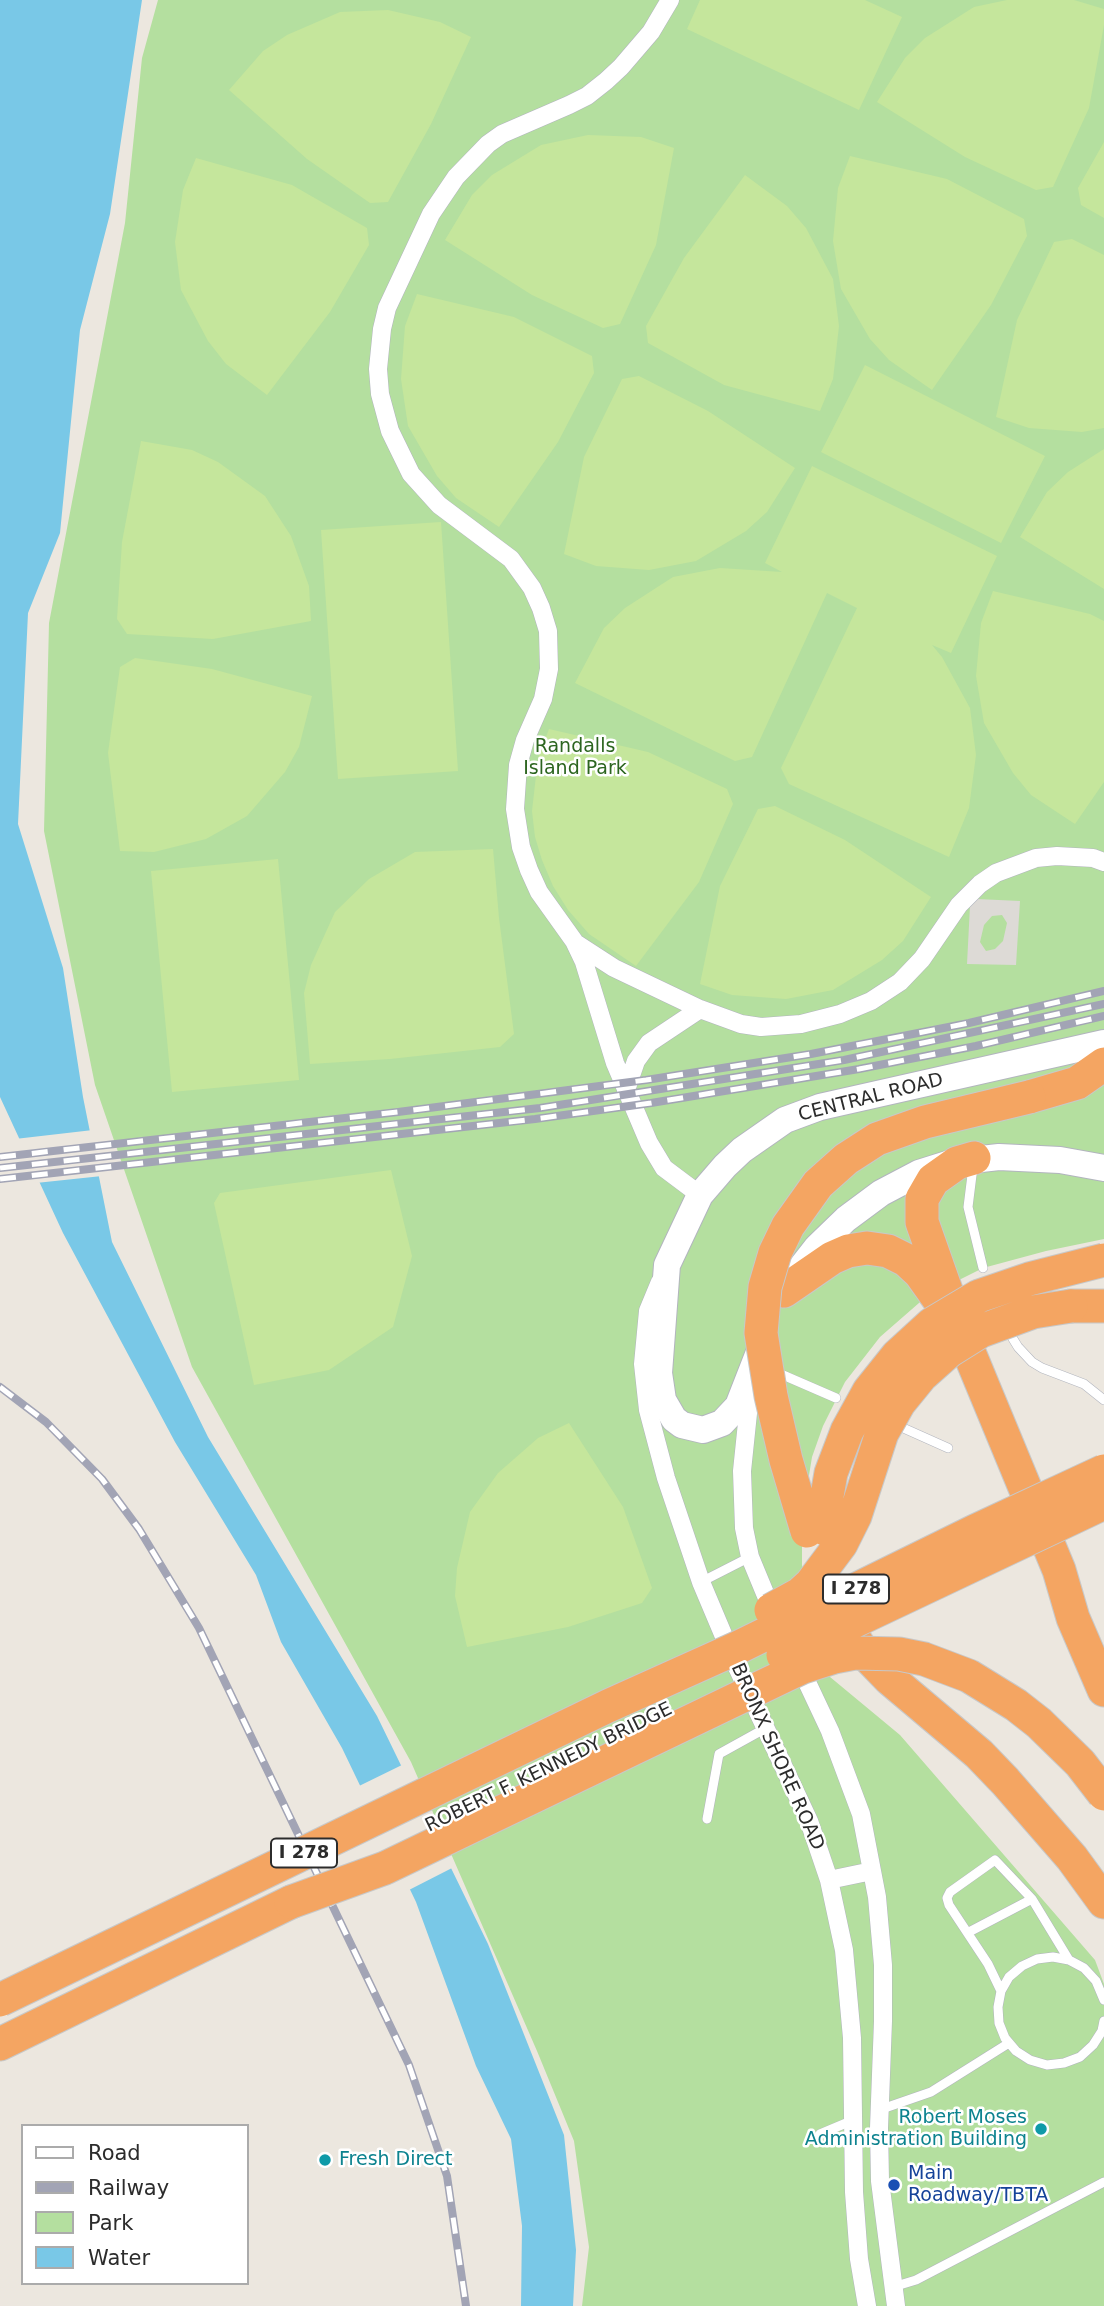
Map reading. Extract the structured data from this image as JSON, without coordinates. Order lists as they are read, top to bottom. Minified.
{"streets":{"highway":["I 278","ROBERT F. KENNEDY BRIDGE"],"street":["CENTRAL ROAD","BRONX SHORE ROAD"]},"crossings":[["CENTRAL ROAD","BRONX SHORE ROAD"]],"parks":["Randalls Island Park"],"places":["Robert Moses Administration Building","Fresh Direct","Main Roadway/TBTA"],"legend":["Road","Railway","Park","Water"]}
